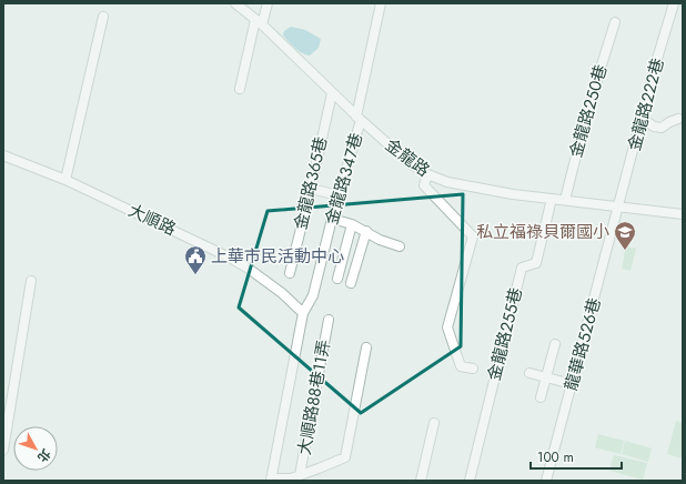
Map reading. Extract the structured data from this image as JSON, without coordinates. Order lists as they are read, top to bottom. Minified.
{"streets":{"street":["金龍路222巷","金龍路250巷","金龍路","金龍路347巷","金龍路365巷","大順路","金龍路255巷","龍華路526巷","大順路88巷11弄"]},"crossings":[["金龍路222巷","金龍路"],["金龍路222巷","龍華路526巷"],["金龍路250巷","金龍路"],["金龍路","金龍路347巷"],["金龍路","金龍路365巷"],["金龍路","金龍路255巷"],["金龍路","龍華路526巷"],["金龍路347巷","大順路"]],"places":{"school or university":["私立福祿貝爾國小"],"public building":["上華市民活動中心"]},"scale_bar":"100 m","north":"bottom right"}
